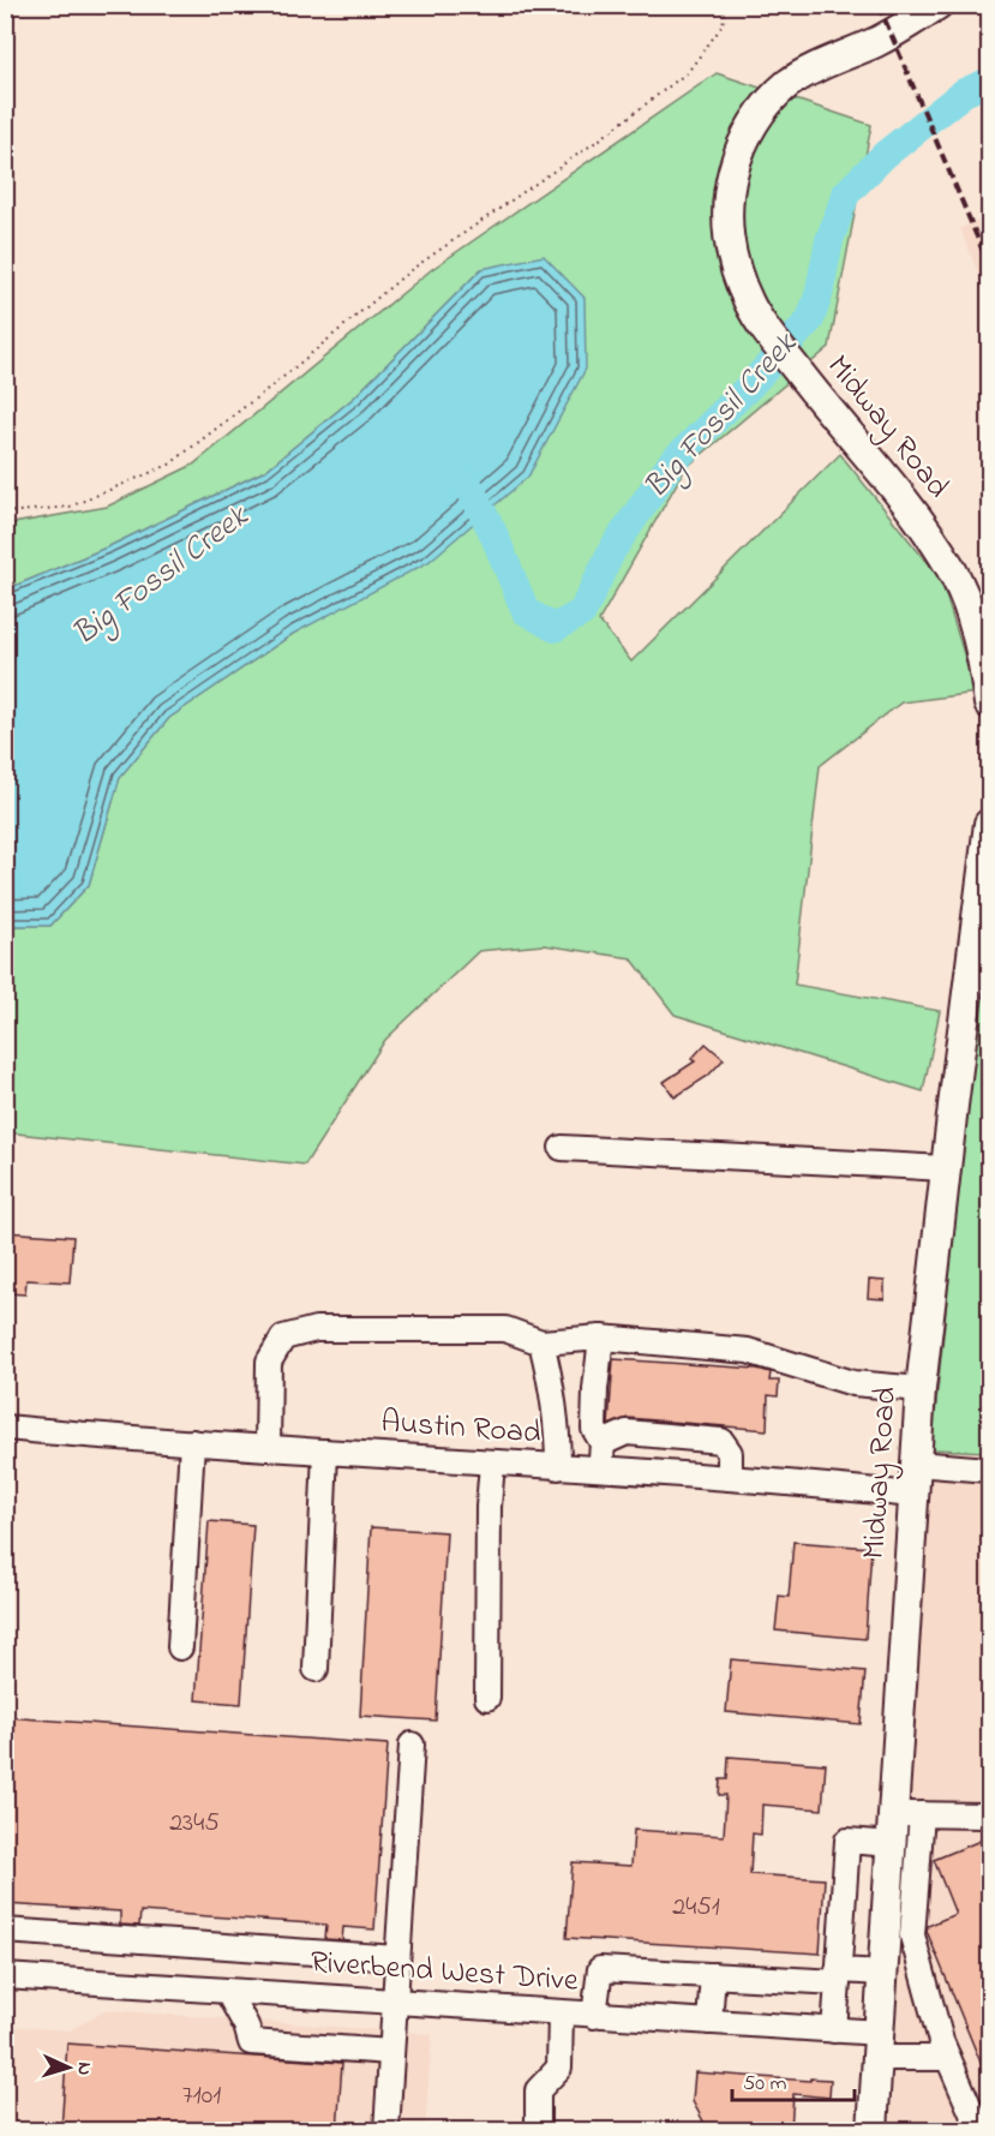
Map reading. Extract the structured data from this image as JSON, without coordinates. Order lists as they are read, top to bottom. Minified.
{"streets":{"main road":["Midway Road"],"street":["Austin Road","Riverbend West Drive"]},"crossings":[["Midway Road","Austin Road"],["Midway Road","Riverbend West Drive"]],"water":["Big Fossil Creek"],"house_numbers":["2345","2451","7101"],"scale_bar":"50 m","north":"right"}
